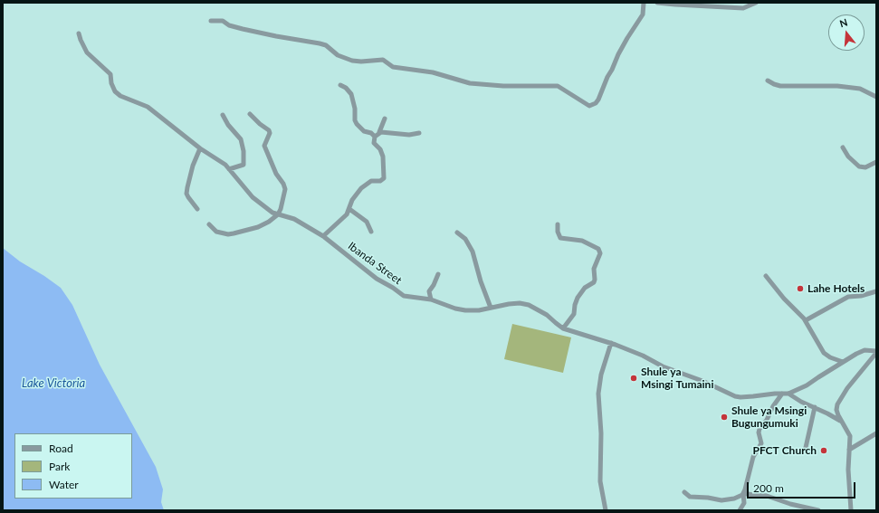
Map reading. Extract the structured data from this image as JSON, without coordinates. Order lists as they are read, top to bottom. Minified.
{"streets":{"street":["Ibanda Street"]},"water":["Lake Victoria"],"places":["Lahe Hotels","Shule ya Msingi Tumaini","Shule ya Msingi Bugungumuki","PFCT Church"],"legend":["Road","Park","Water"],"scale_bar":"200 m","north":"top"}
